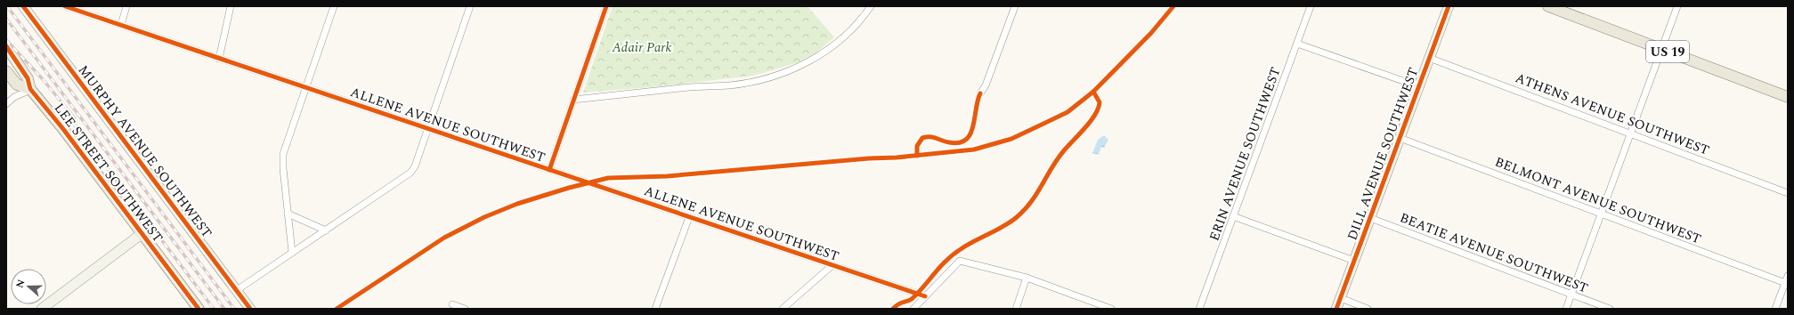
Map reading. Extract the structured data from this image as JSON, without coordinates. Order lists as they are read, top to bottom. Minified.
{"streets":{"main road":["US 19","LEE STREET SOUTHWEST"],"street":["ATHENS AVENUE SOUTHWEST","ALLENE AVENUE SOUTHWEST","MURPHY AVENUE SOUTHWEST","ERIN AVENUE SOUTHWEST","DILL AVENUE SOUTHWEST","BELMONT AVENUE SOUTHWEST","BEATIE AVENUE SOUTHWEST"]},"crossings":[["ATHENS AVENUE SOUTHWEST","DILL AVENUE SOUTHWEST"],["DILL AVENUE SOUTHWEST","BELMONT AVENUE SOUTHWEST"],["DILL AVENUE SOUTHWEST","BEATIE AVENUE SOUTHWEST"]],"parks":["Adair Park"],"north":"left"}
